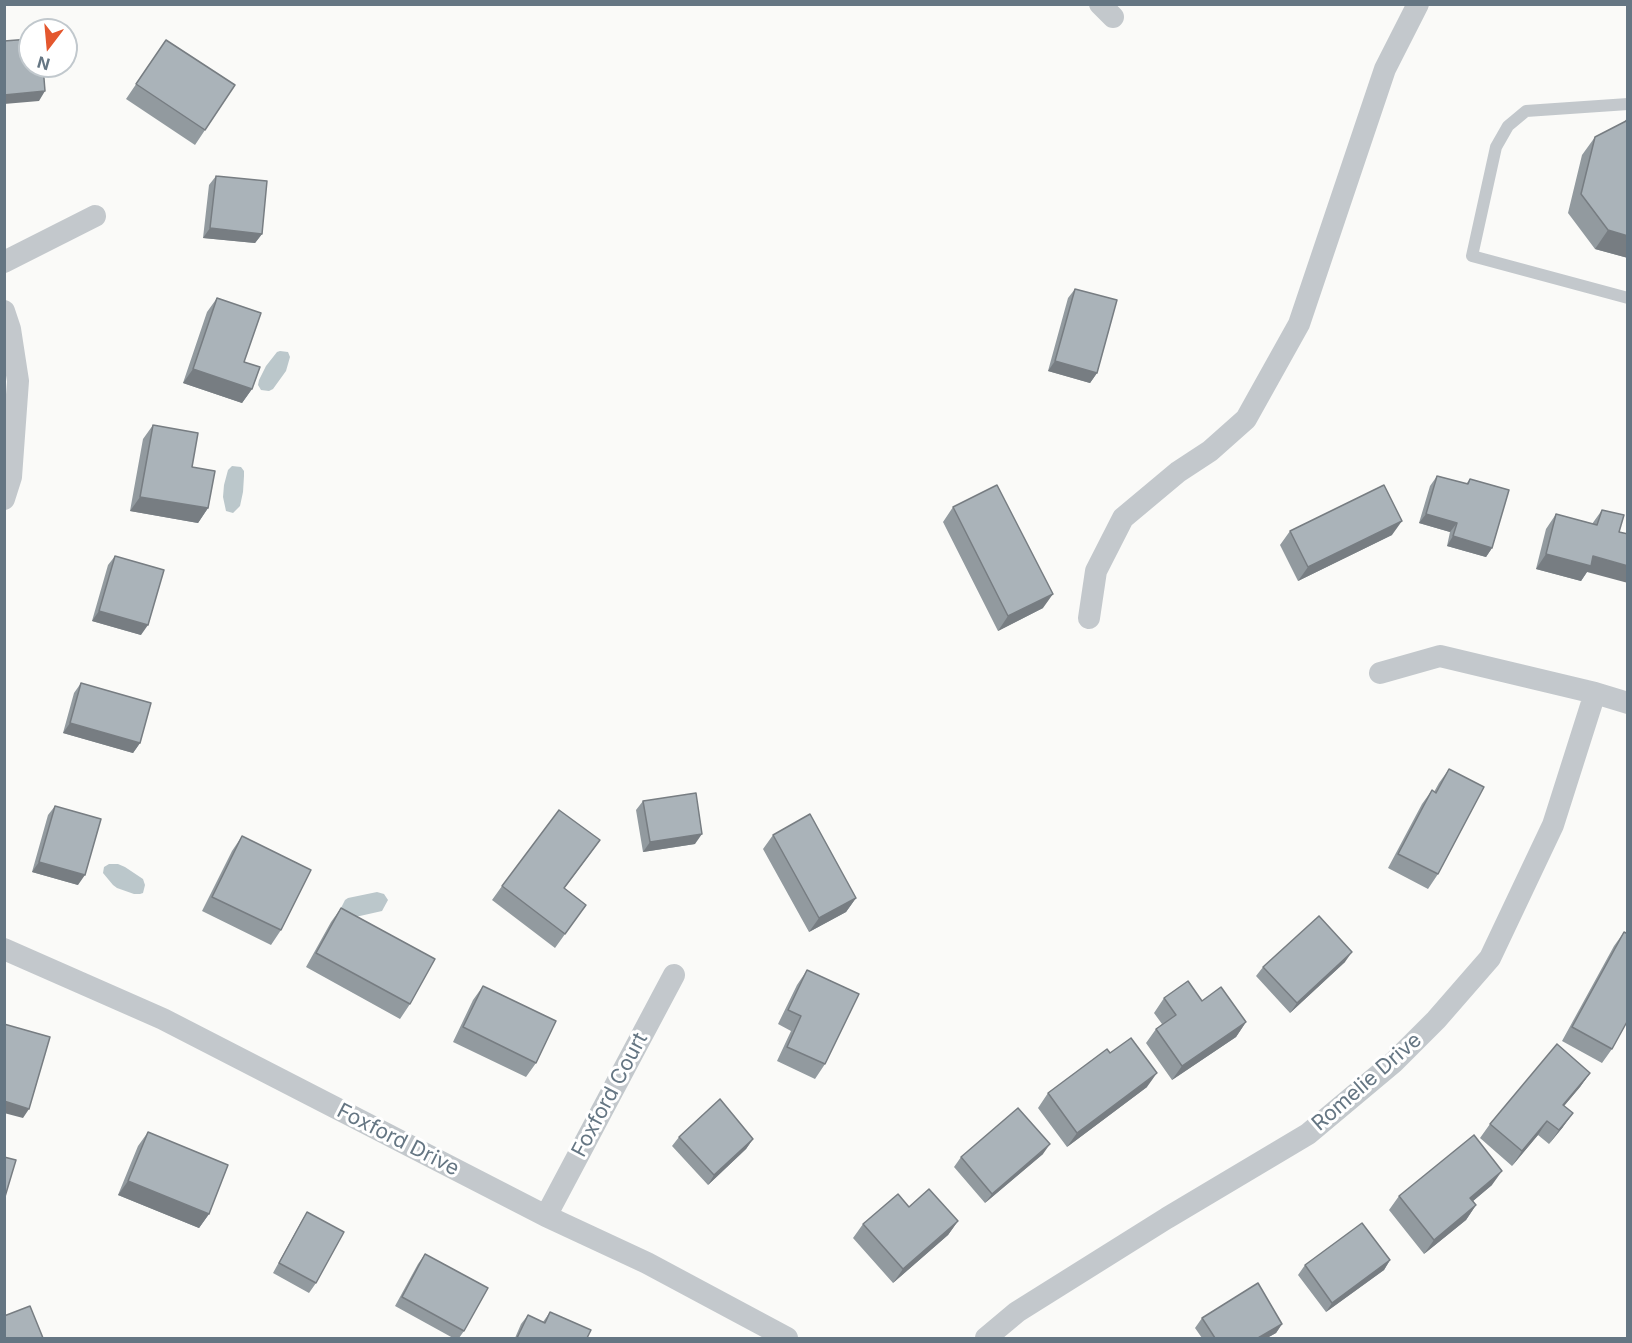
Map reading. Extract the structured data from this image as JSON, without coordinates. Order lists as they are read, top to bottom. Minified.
{"streets":{"street":["Romelie Drive","Foxford Court","Foxford Drive"]},"crossings":[["Foxford Court","Foxford Drive"]],"north":"bottom"}
